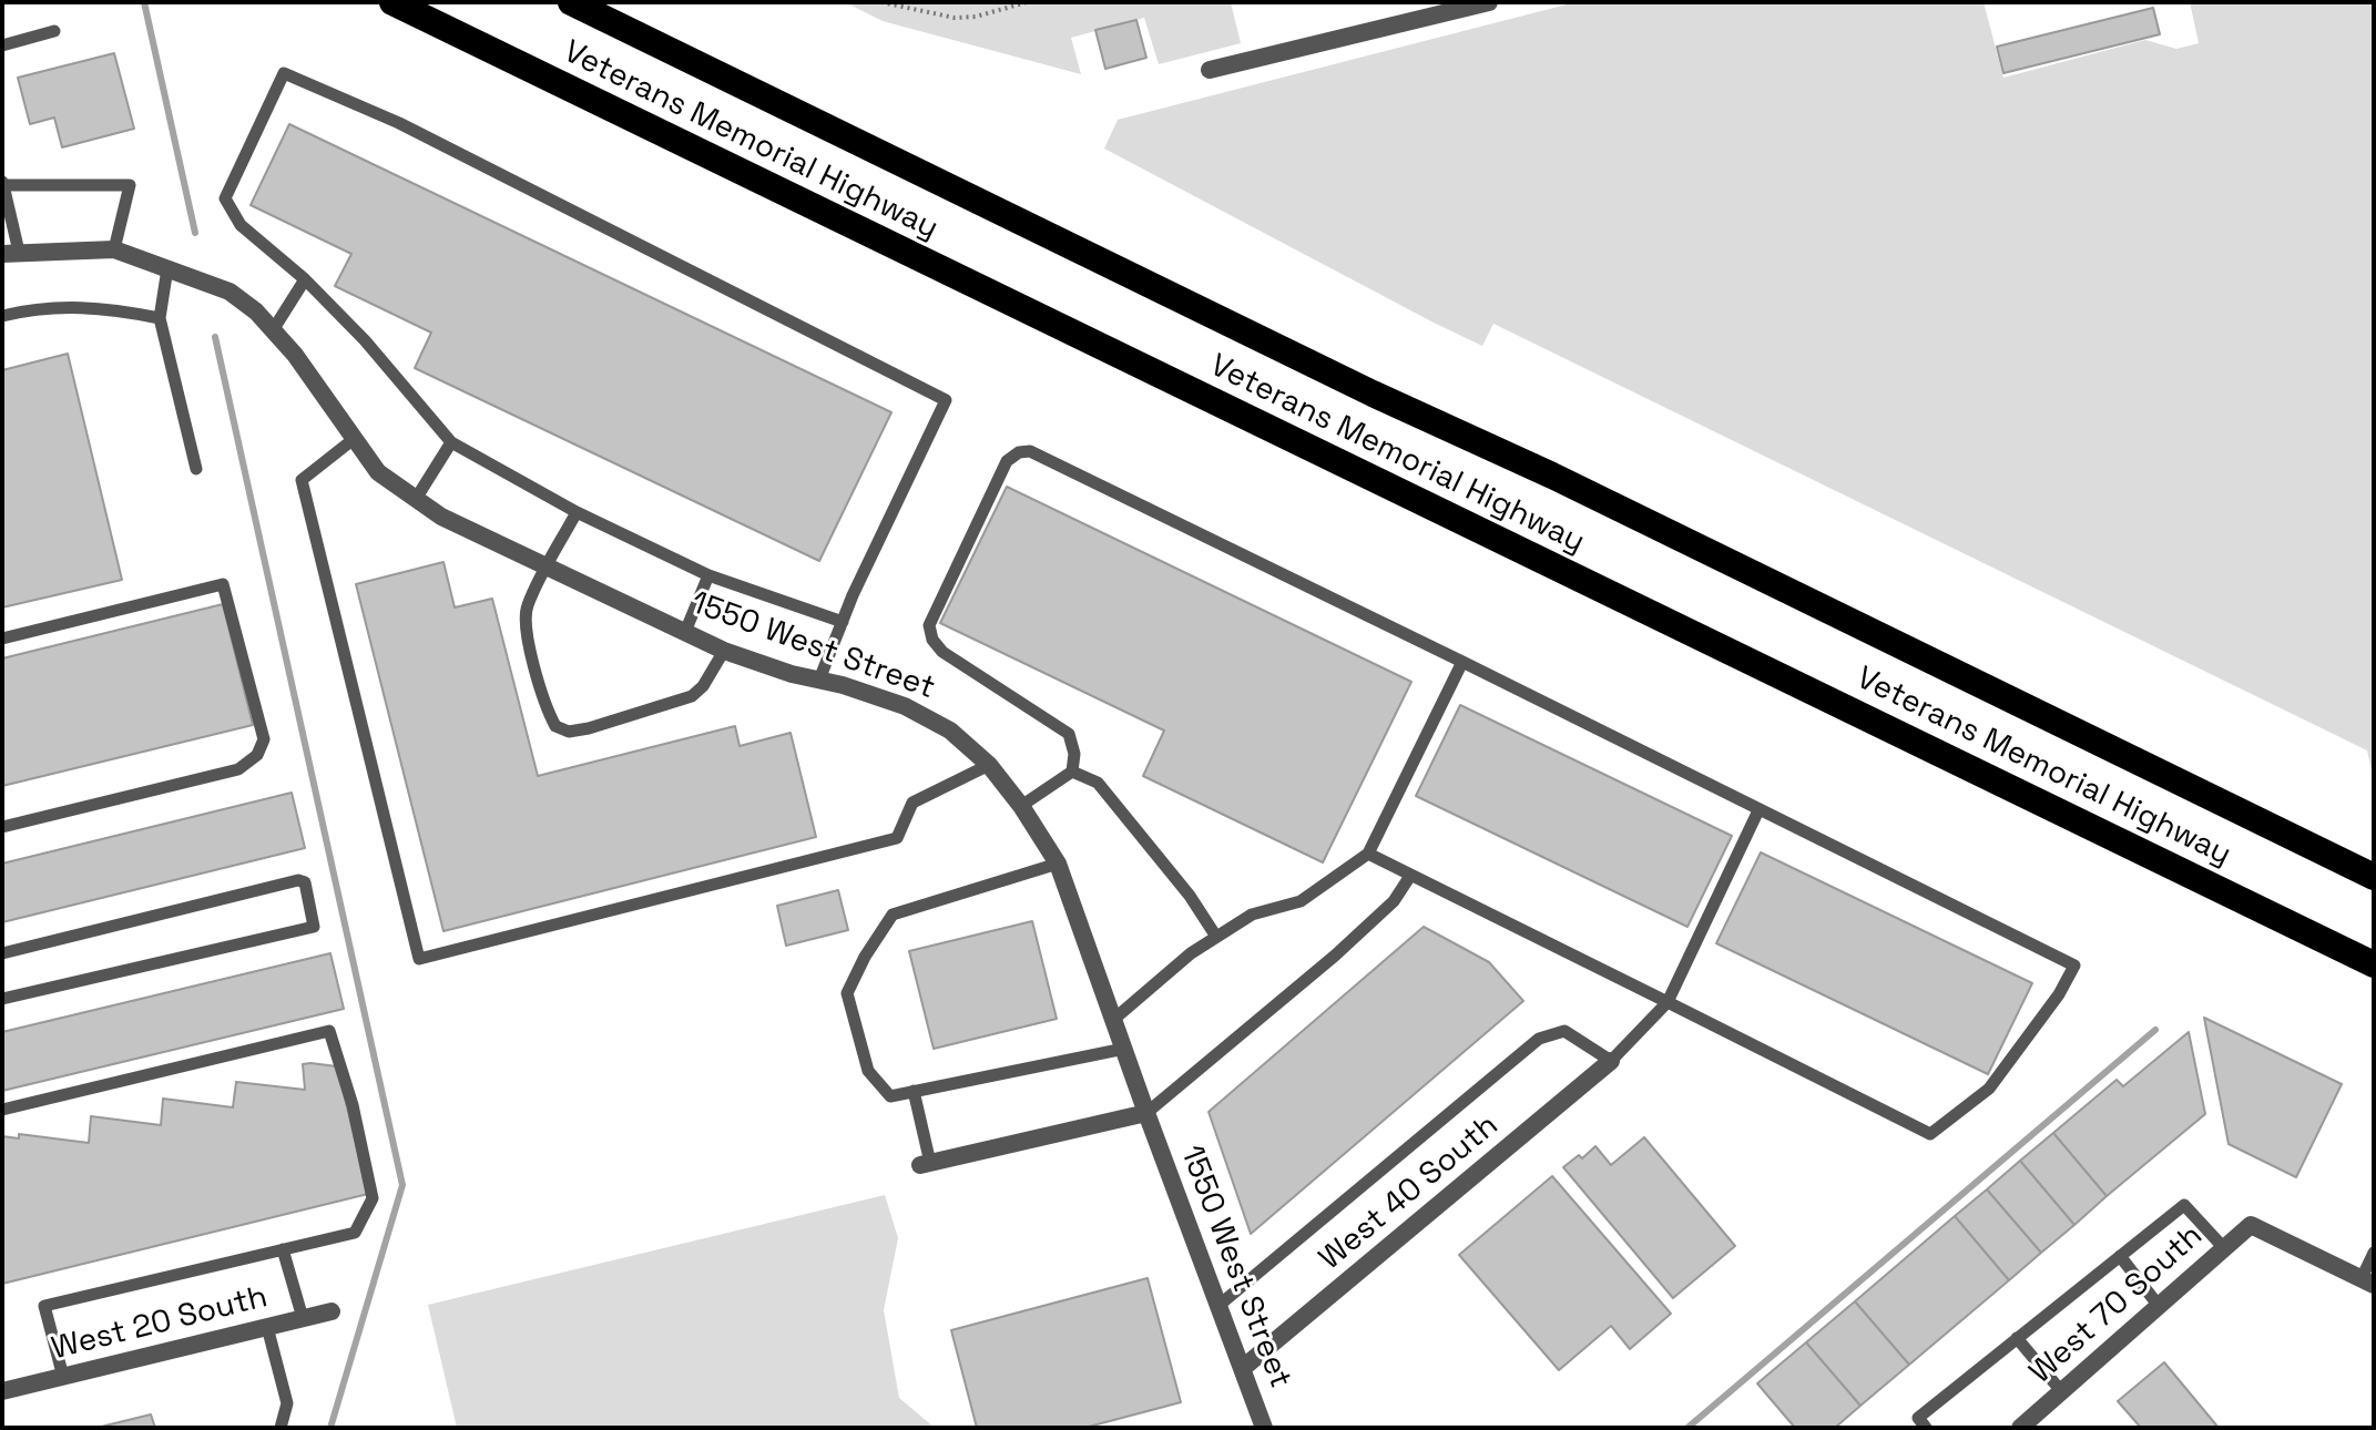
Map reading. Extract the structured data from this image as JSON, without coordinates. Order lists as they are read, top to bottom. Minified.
{"streets":{"highway":["Veterans Memorial Highway"],"street":["1550 West Street","West 40 South","West 70 South","West 20 South"]},"crossings":[["1550 West Street","West 40 South"]]}
